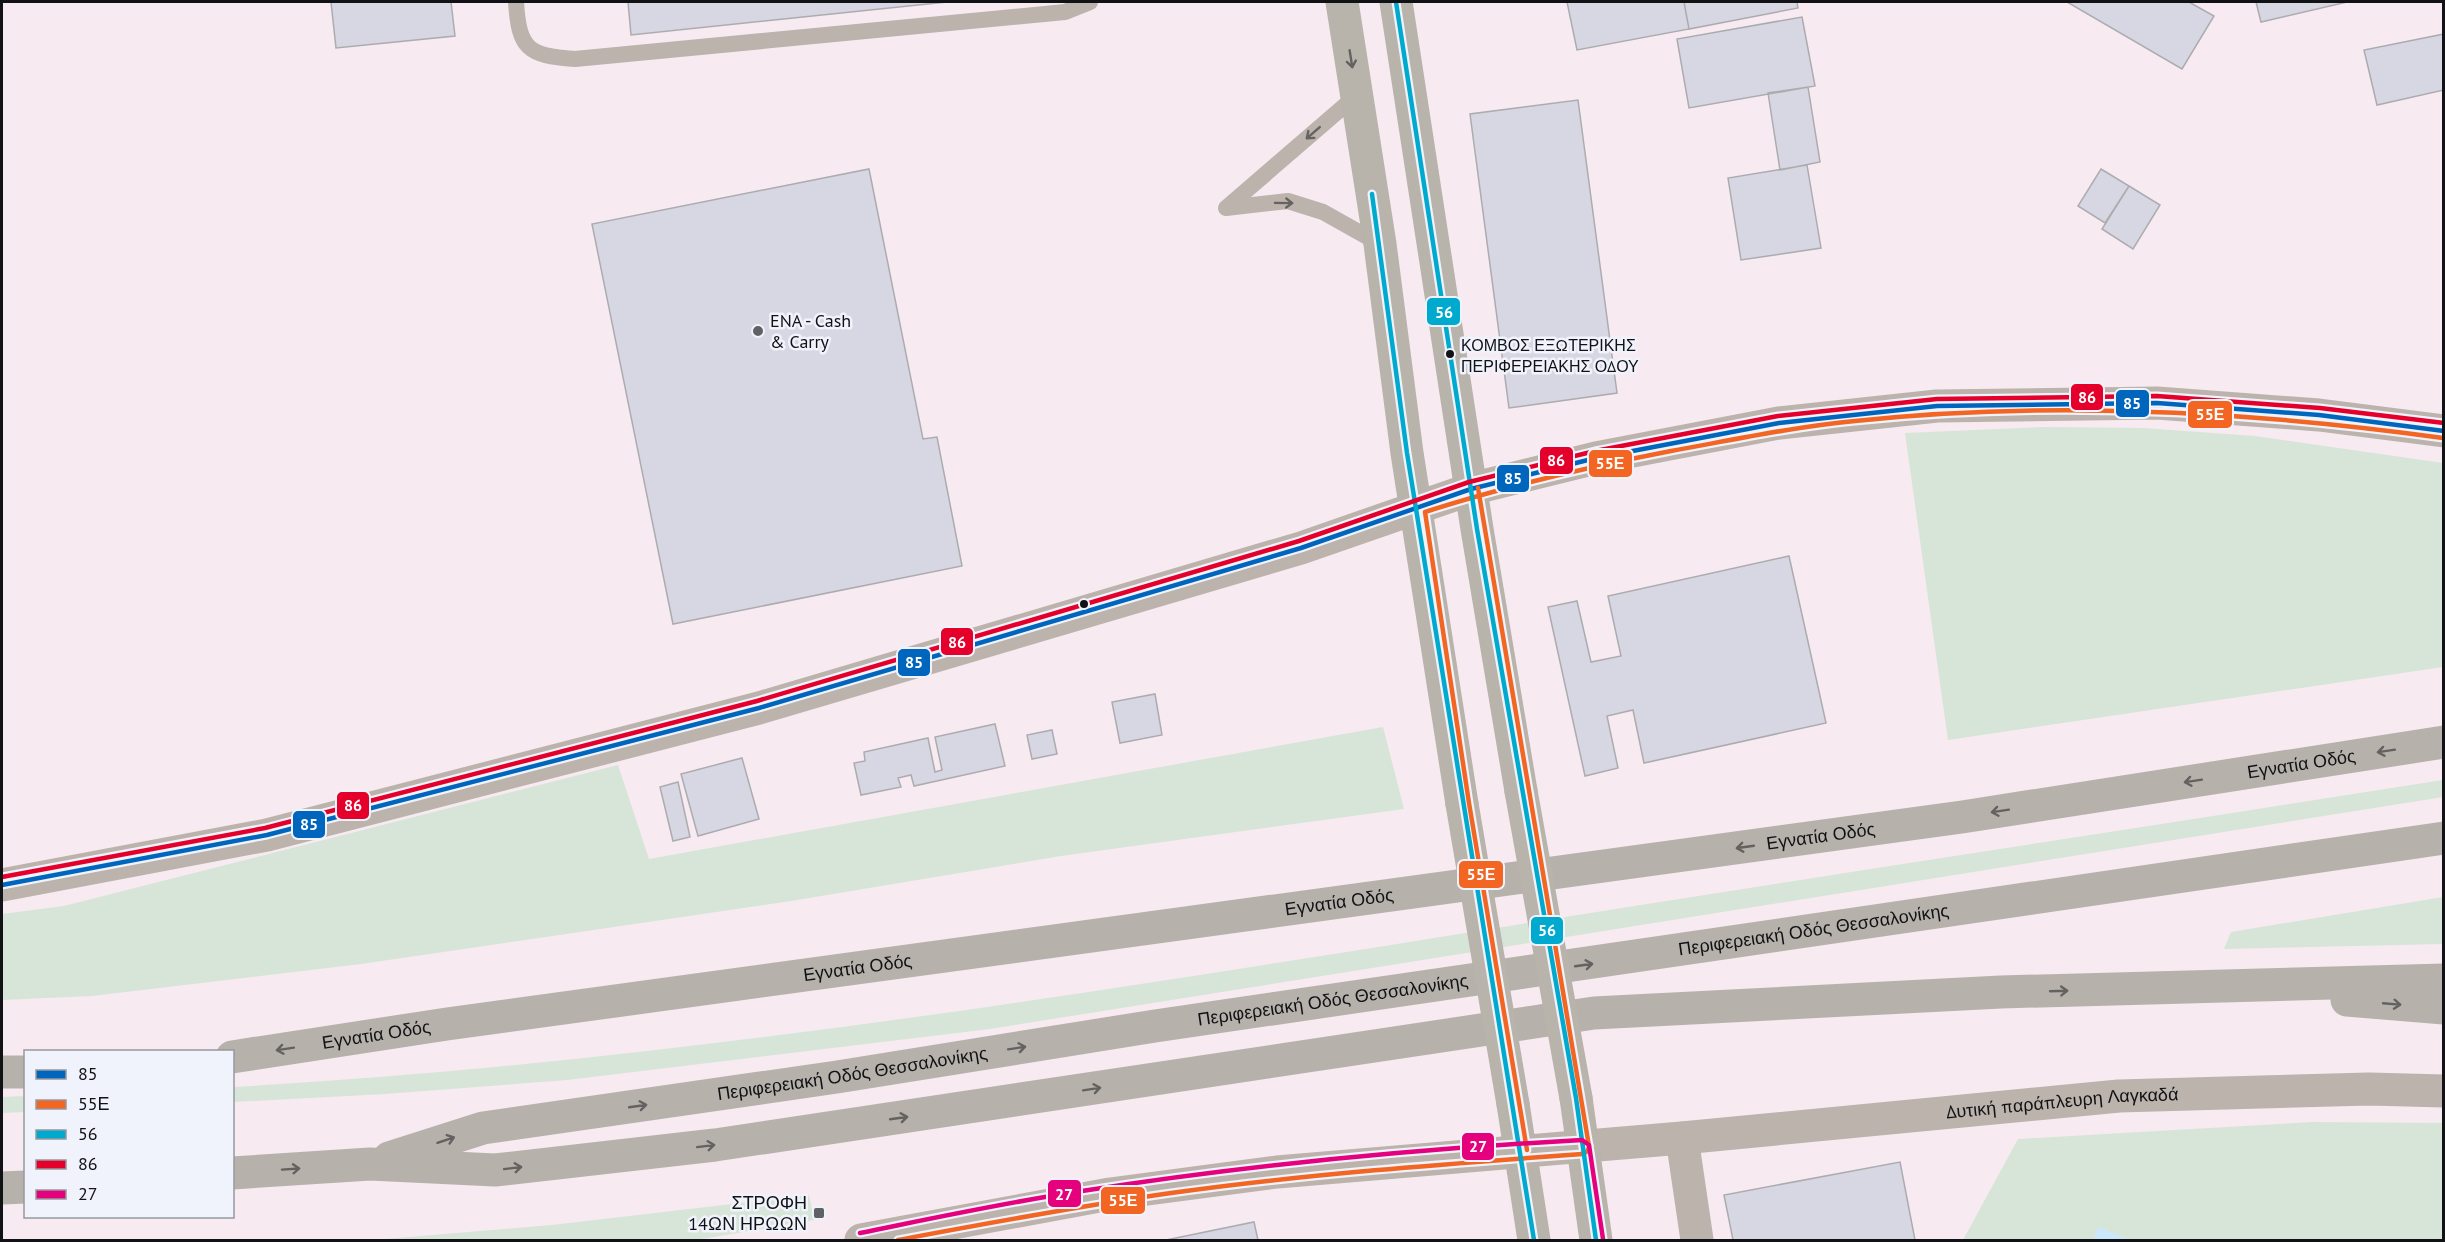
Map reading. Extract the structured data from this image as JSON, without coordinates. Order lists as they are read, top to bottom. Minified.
{"streets":{"highway":["Εγνατία Οδός","Περιφερειακή Οδός Θεσσαλονίκης"],"street":["Δυτική παράπλευρη Λαγκαδά"]},"places":{"other":["ENA - Cash & Carry","ΚΟΜΒΟΣ ΕΞΩΤΕΡΙΚΗΣ ΠΕΡΙΦΕΡΕΙΑΚΗΣ ΟΔΟΥ"],"transit":["ΣΤΡΟΦΗ 14ΩΝ ΗΡΩΩΝ"]},"lines":["transit line 56","transit line 86","transit line 85","transit line 55Ε","transit line 27"],"legend":["85","55Ε","56","86","27"]}
